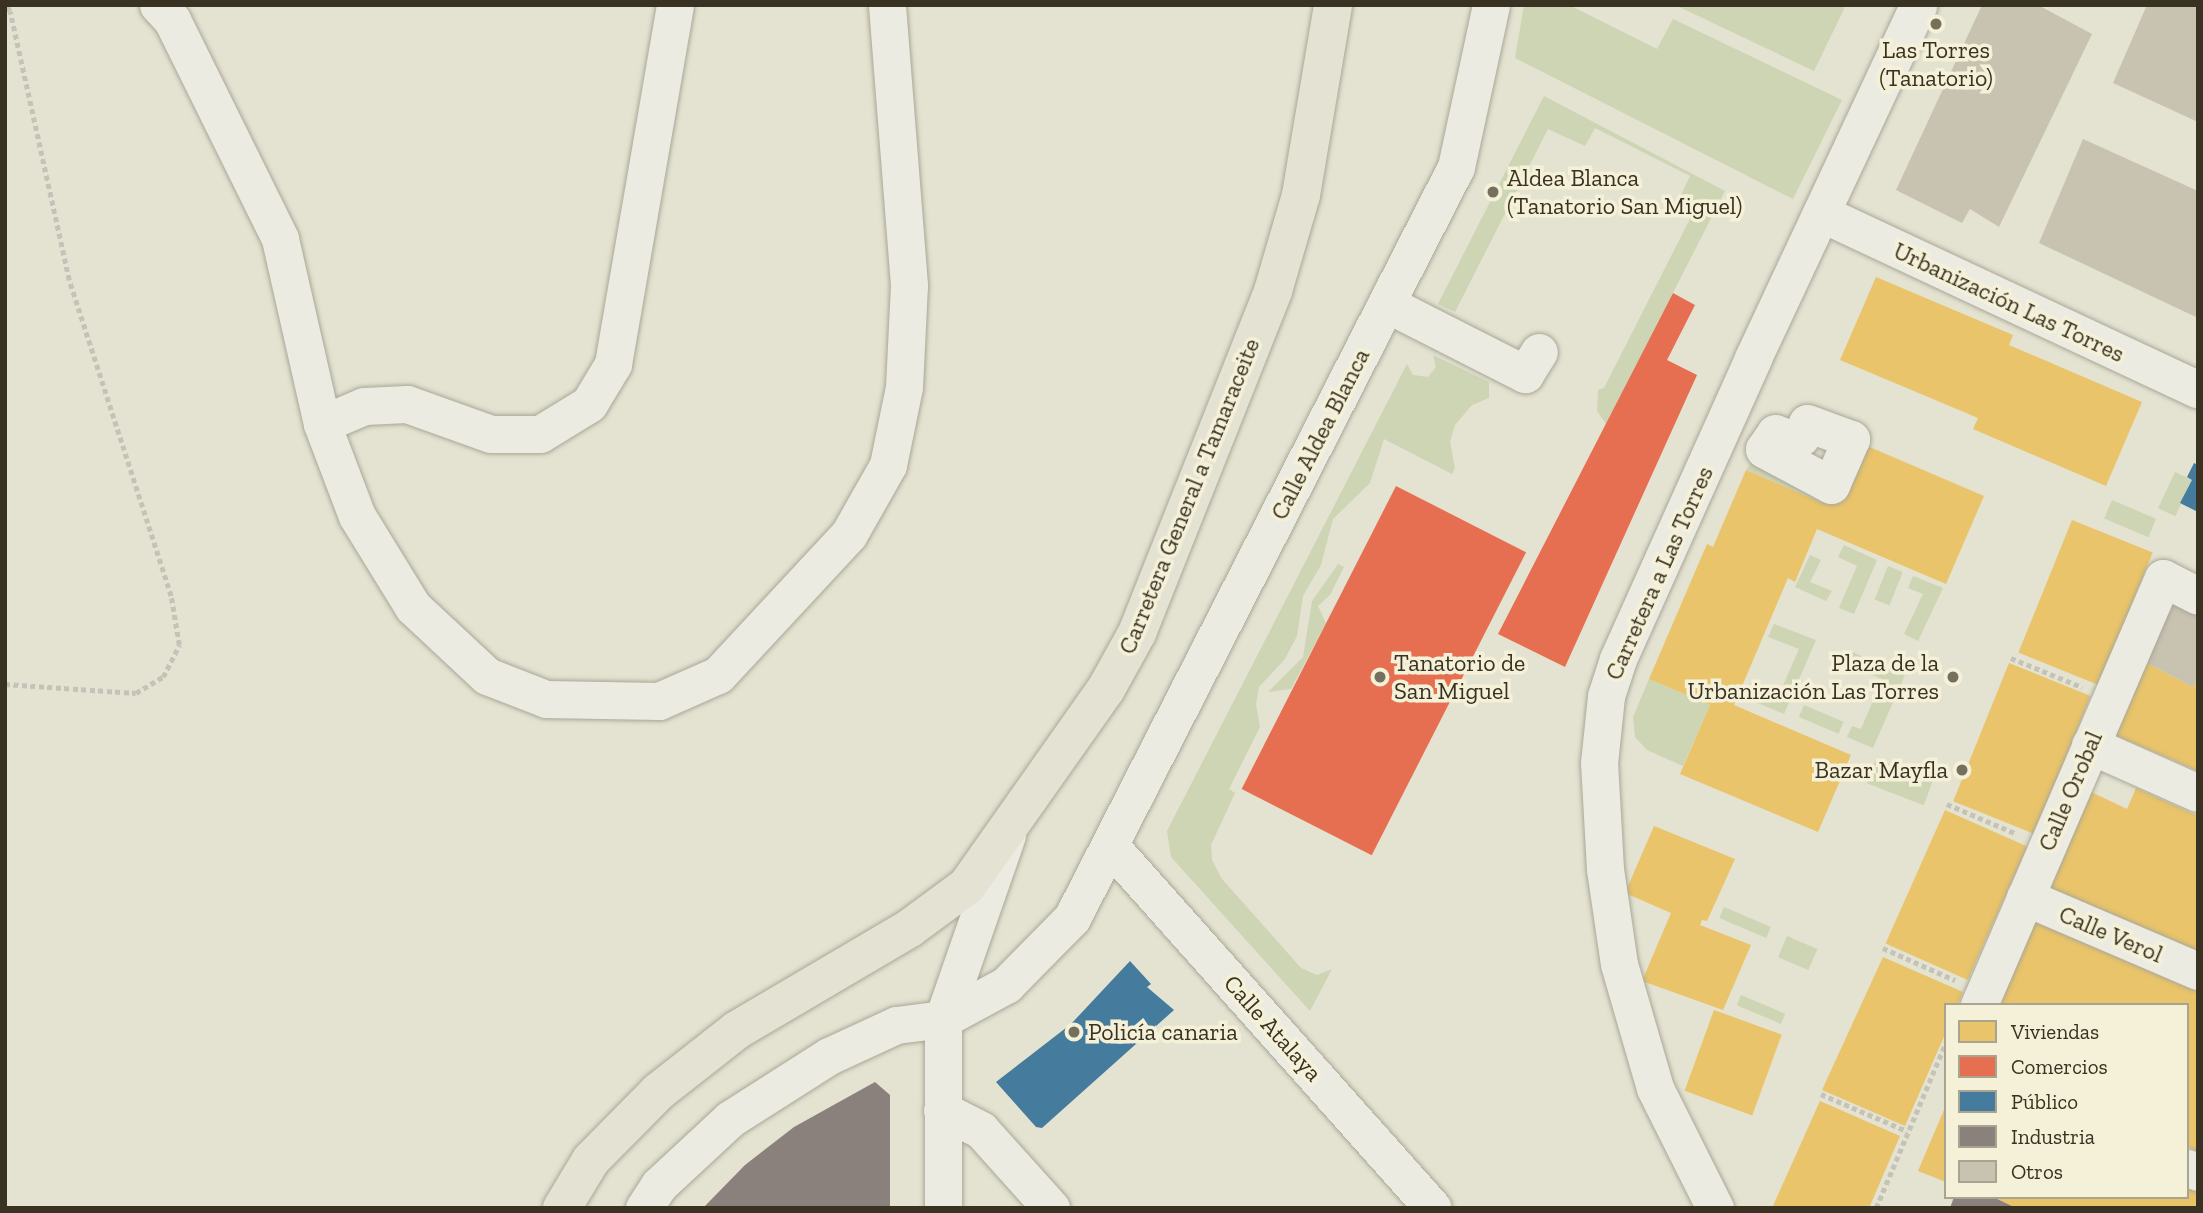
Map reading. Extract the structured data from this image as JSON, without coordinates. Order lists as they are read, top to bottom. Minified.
{"streets":{"main road":["Carretera General a Tamaraceite"],"street":["Urbanización Las Torres","Calle Aldea Blanca","Carretera a Las Torres","Calle Orobal","Calle Verol","Calle Atalaya"]},"crossings":[["Urbanización Las Torres","Carretera a Las Torres"],["Calle Aldea Blanca","Calle Atalaya"],["Calle Orobal","Calle Verol"]],"places":["Las Torres (Tanatorio)","Aldea Blanca (Tanatorio San Miguel)","Tanatorio de San Miguel","Plaza de la Urbanización Las Torres","Bazar Mayfla","Policía canaria"],"legend":["Viviendas","Comercios","Público","Industria","Otros"]}
